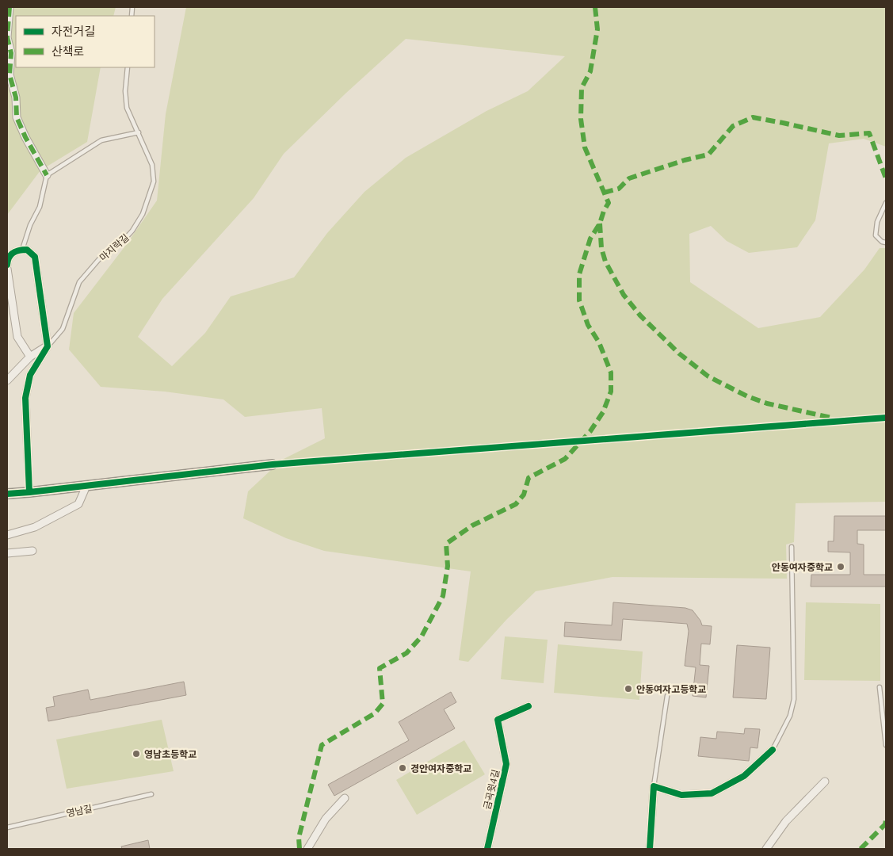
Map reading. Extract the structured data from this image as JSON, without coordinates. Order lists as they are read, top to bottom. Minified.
{"streets":{"street":["마지락길","금곡윗4길"],"lane":["영남길"]},"places":["안동여자중학교","안동여자고등학교","영남초등학교","경안여자중학교"],"legend":["자전거길","산책로"]}
